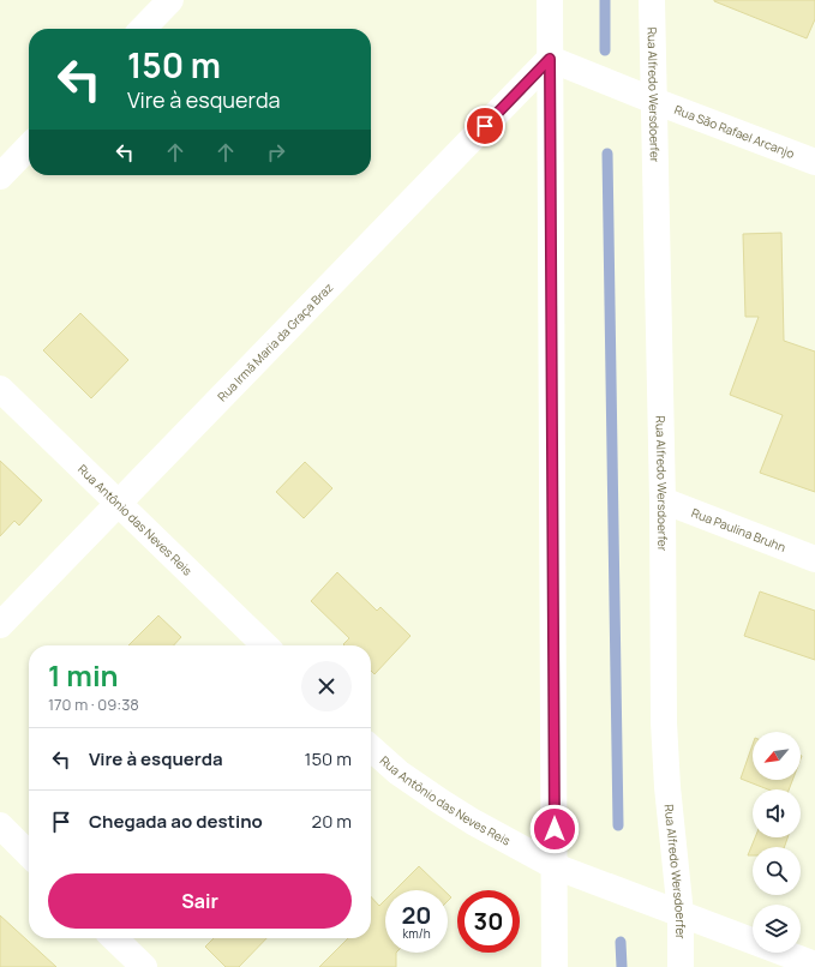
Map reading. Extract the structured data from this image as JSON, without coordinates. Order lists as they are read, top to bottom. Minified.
{"streets":{"street":["Rua Alfredo Wersdoerfer","Rua São Rafael Arcanjo","Rua Irmã Maria da Graça Braz","Rua Antônio das Neves Reis","Rua Paulina Bruhn"]},"crossings":[["Rua Alfredo Wersdoerfer","Rua São Rafael Arcanjo"],["Rua Alfredo Wersdoerfer","Rua Antônio das Neves Reis"],["Rua Alfredo Wersdoerfer","Rua Paulina Bruhn"],["Rua São Rafael Arcanjo","Rua Irmã Maria da Graça Braz"],["Rua Irmã Maria da Graça Braz","Rua Antônio das Neves Reis"]],"north":"bottom left","page":{"turn":["150 m","Vire à esquerda"],"heading":["1 min","170 m · 09:38"],"list":[{"name":"Vire à esquerda","value":"150 m"},{"name":"Chegada ao destino","value":"20 m"}],"buttons":"Sair","speed":"20 km/h","limit":"30"}}
